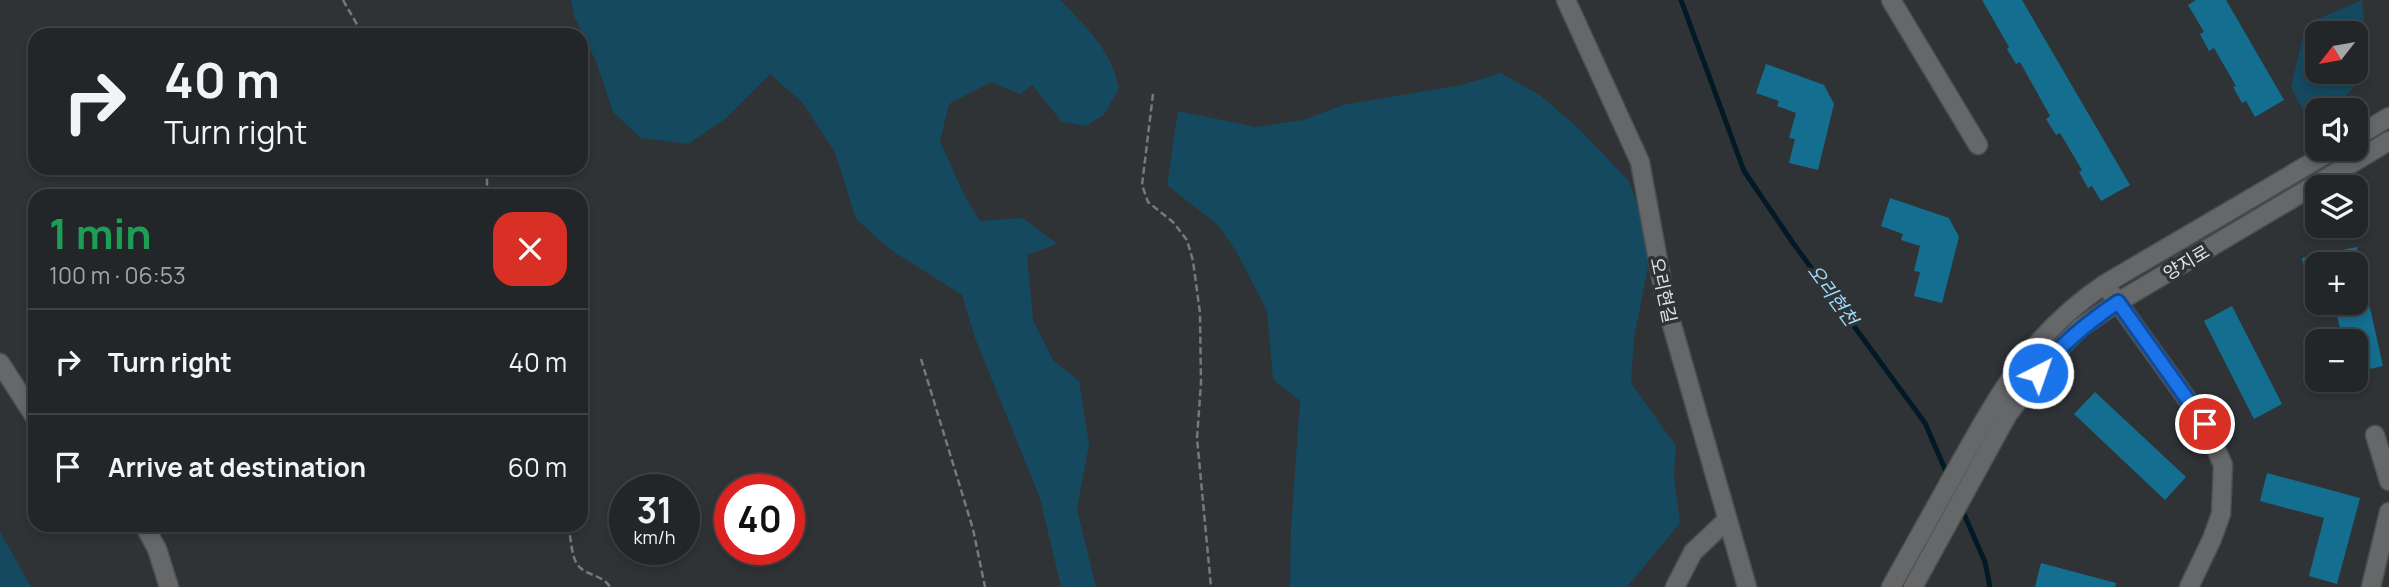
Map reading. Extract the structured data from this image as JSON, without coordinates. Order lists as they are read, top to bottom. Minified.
{"streets":{"street":["양지로","오리현길"]},"water":["오리현천"],"north":"bottom left","page":{"map_buttons":["+","−"],"turn":["40 m","Turn right"],"heading":["1 min","100 m · 06:53"],"list":[{"name":"Turn right","value":"40 m"},{"name":"Arrive at destination","value":"60 m"}],"speed":"31 km/h","limit":"40"}}
